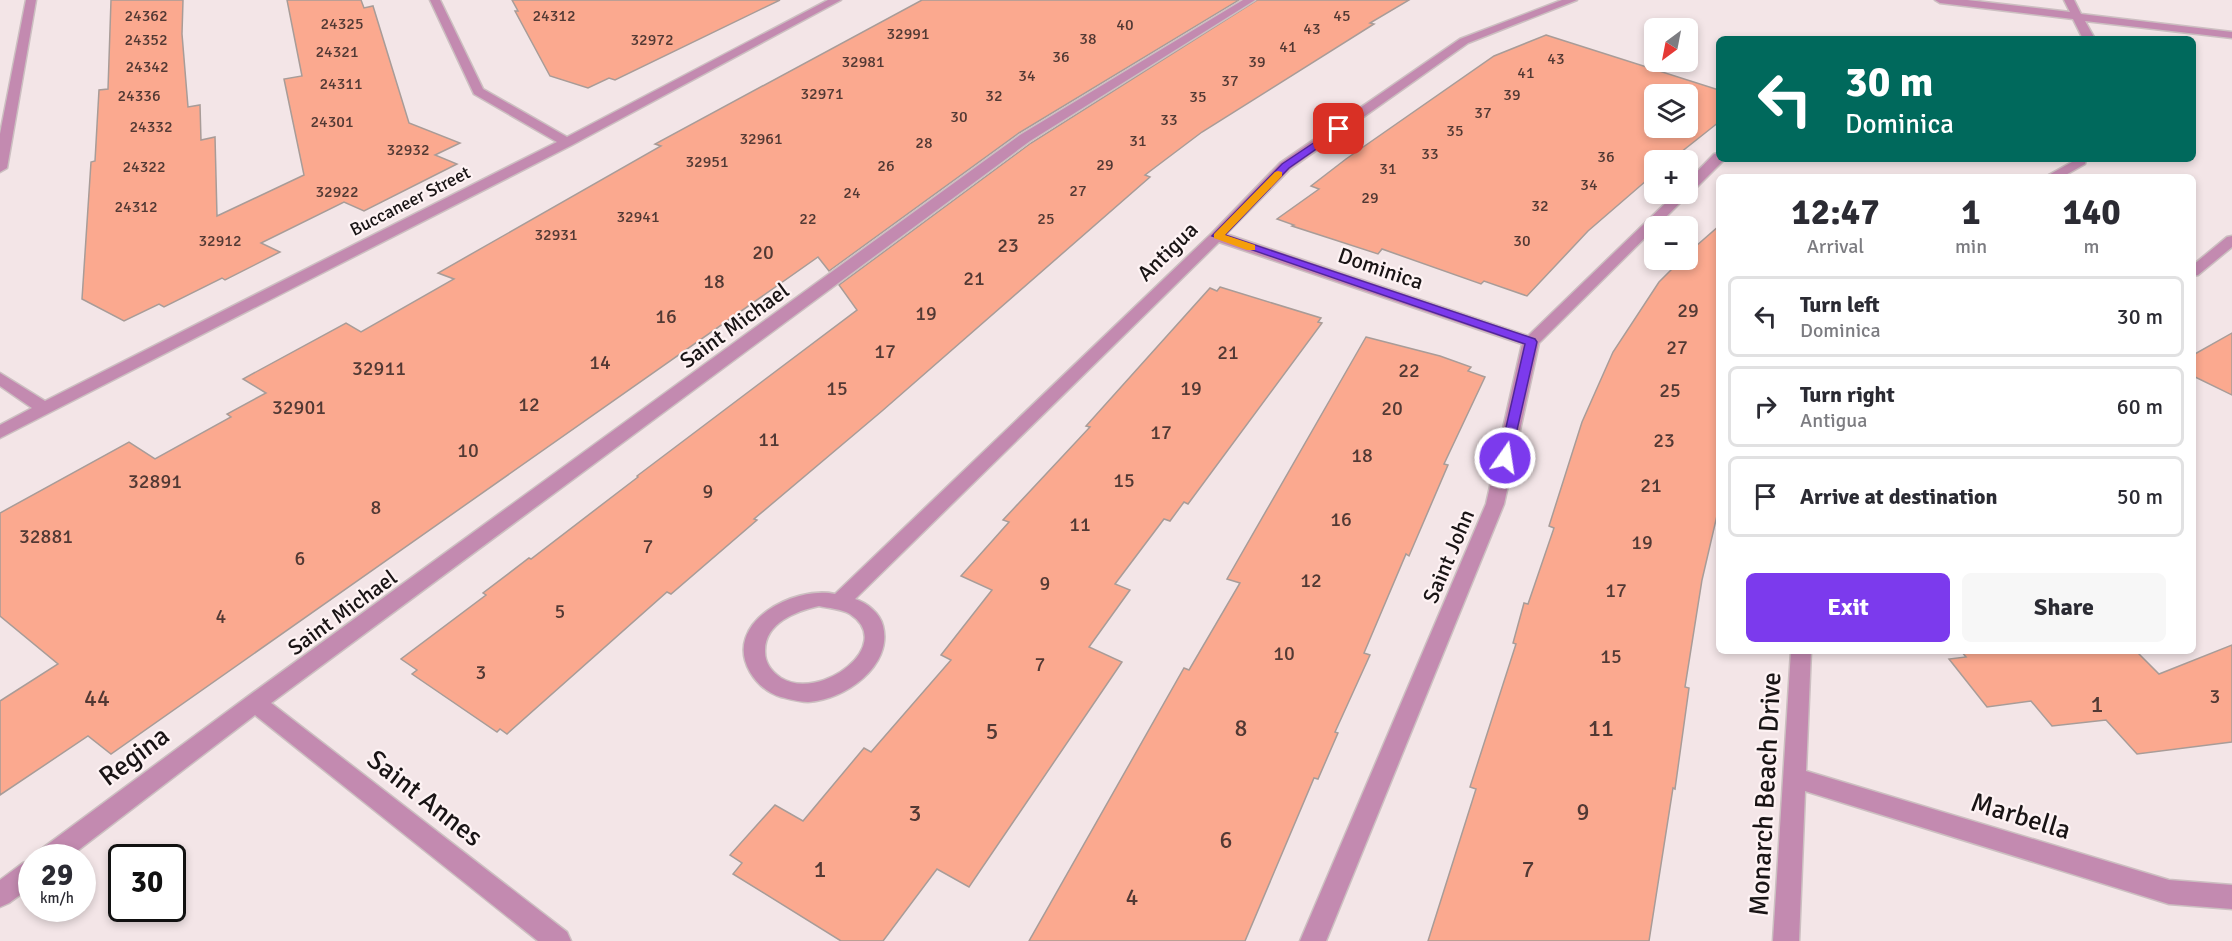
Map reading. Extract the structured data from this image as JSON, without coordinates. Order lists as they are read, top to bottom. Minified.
{"streets":{"street":["Buccaneer Street","Antigua","Dominica","Saint Michael","Saint John","Regina","Monarch Beach Drive","Saint Annes","Marbella"]},"crossings":[["Antigua","Dominica"],["Dominica","Saint John"],["Saint Michael","Regina"],["Saint Michael","Saint Annes"],["Regina","Saint Annes"],["Monarch Beach Drive","Marbella"]],"house_numbers":["24362","24312","45","24325","40","43","32991","38","24352","32972","41","24321","36","43","32981","39","24342","41","34","37","24311","32971","39","24336","32","35","37","30","33","24301","24332","35","32961","31","28","32932","33","36","32951","29","26","24322","31","34","27","32922","24","29","32","24312","32941","22","25","32931","32912","30","23","20","21","18","29","19","16","27","17","21","14","32911","22","15","19","25","12","32901","20","17","11","23","10","18","15","32891","21","9","8","16","11","32881","19","7","6","12","9","17","5","4","10","15","7","3","3","44","1","8","11","5","9","3","6","1","7","4"],"north":"bottom left","page":{"map_buttons":["+","−"],"turn":["30 m","Dominica"],"eta":["12:47","Arrival","1","min","140","m"],"list":[{"name":"Turn left","note":"Dominica","value":"30 m"},{"name":"Turn right","note":"Antigua","value":"60 m"},{"name":"Arrive at destination","value":"50 m"}],"buttons":["Exit","Share"],"speed":"29 km/h","limit":"30"}}
